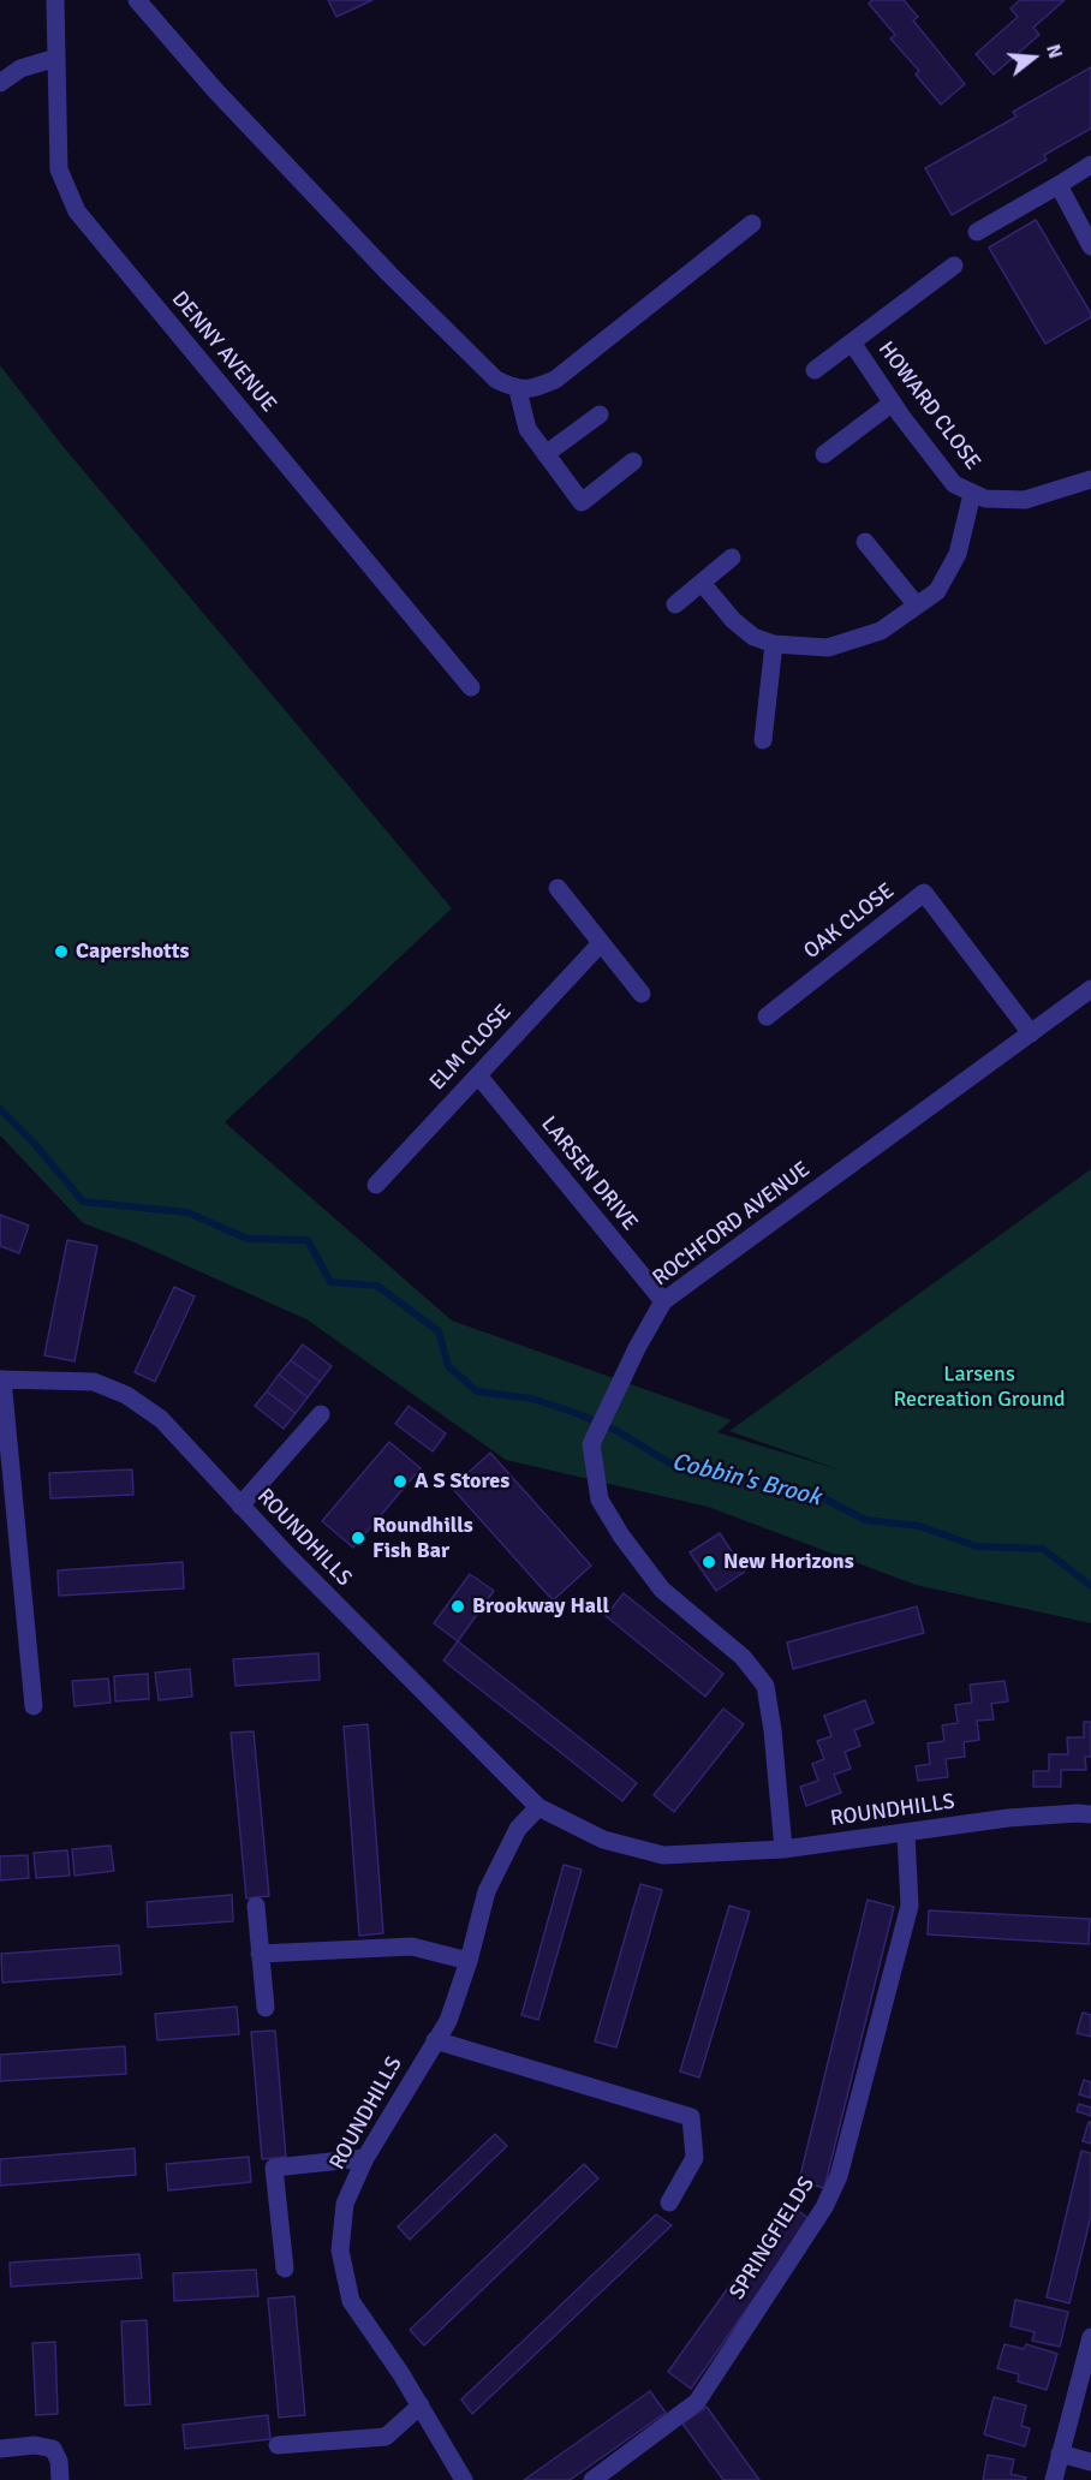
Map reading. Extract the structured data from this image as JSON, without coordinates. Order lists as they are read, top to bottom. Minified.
{"streets":{"street":["DENNY AVENUE","HOWARD CLOSE","OAK CLOSE","ELM CLOSE","LARSEN DRIVE","ROCHFORD AVENUE","ROUNDHILLS","SPRINGFIELDS"]},"crossings":[["OAK CLOSE","ROCHFORD AVENUE"],["ELM CLOSE","LARSEN DRIVE"],["LARSEN DRIVE","ROCHFORD AVENUE"],["ROCHFORD AVENUE","ROUNDHILLS"],["ROUNDHILLS","SPRINGFIELDS"]],"water":["Cobbin's Brook"],"parks":["Larsens Recreation Ground"],"places":["Capershotts","A S Stores","Roundhills Fish Bar","New Horizons","Brookway Hall"],"north":"right"}
